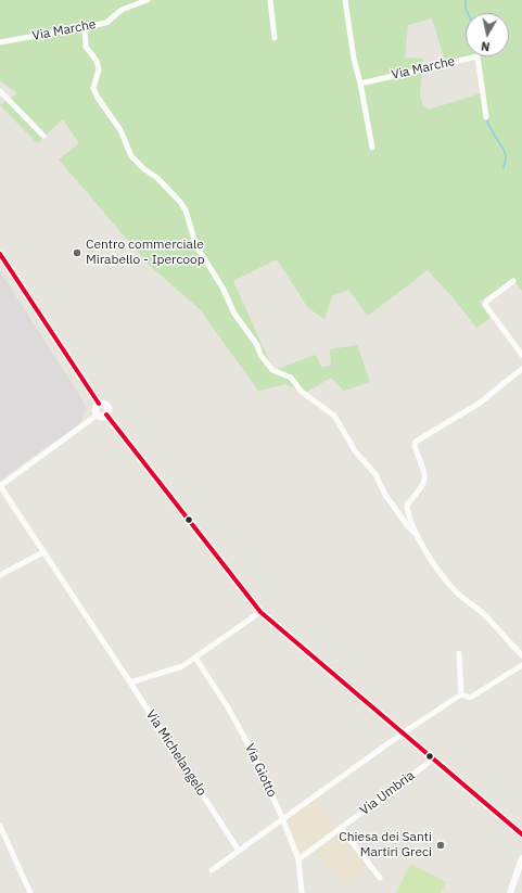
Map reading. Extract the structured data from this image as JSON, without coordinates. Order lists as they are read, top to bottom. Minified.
{"streets":{"street":["Via Marche","Via Michelangelo","Via Giotto","Via Umbria"]},"crossings":[["Via Giotto","Via Umbria"]],"places":["Centro commerciale Mirabello - Ipercoop","Chiesa dei Santi Martiri Greci"],"north":"bottom"}
